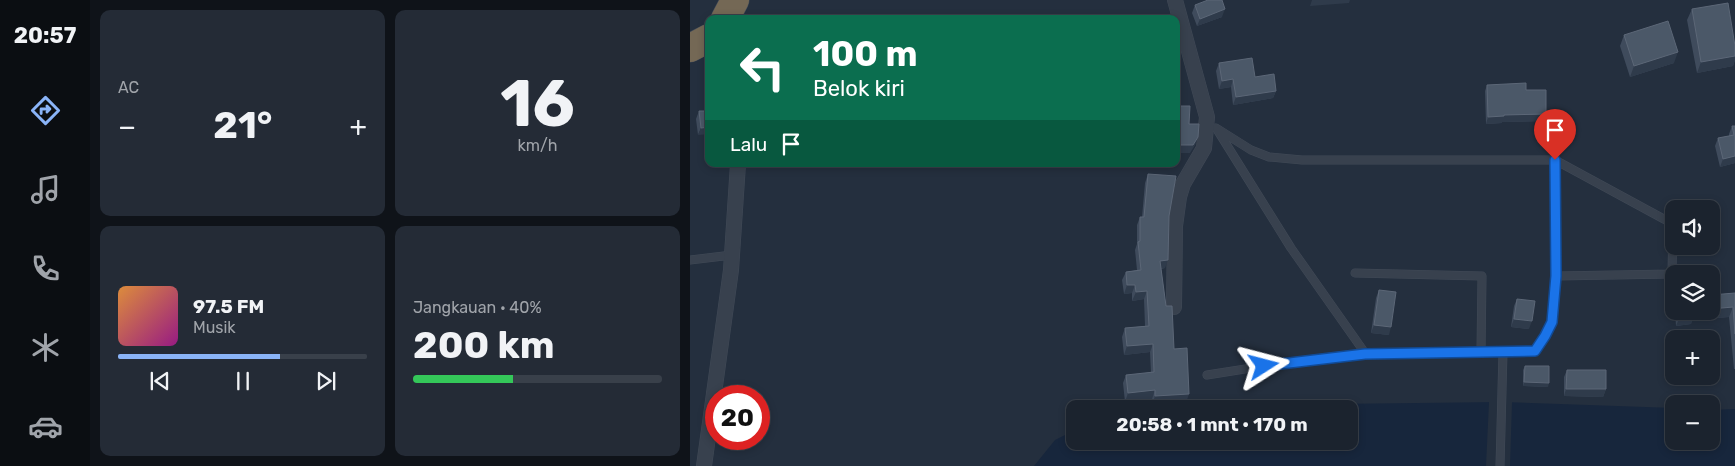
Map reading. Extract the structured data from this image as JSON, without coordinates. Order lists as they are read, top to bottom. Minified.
{"page":{"tabs":"20:57","tile":["AC",["16","km/h"],["Jangkauan · 40%","200 km"]],"turn":["100 m","Belok kiri"],"heat":["−","21°","+"],"then":"Lalu","map_buttons":["+","−"],"song":["97.5 FM","Musik"],"limit":"20","trip":"20:58 · 1 mnt · 170 m"}}
